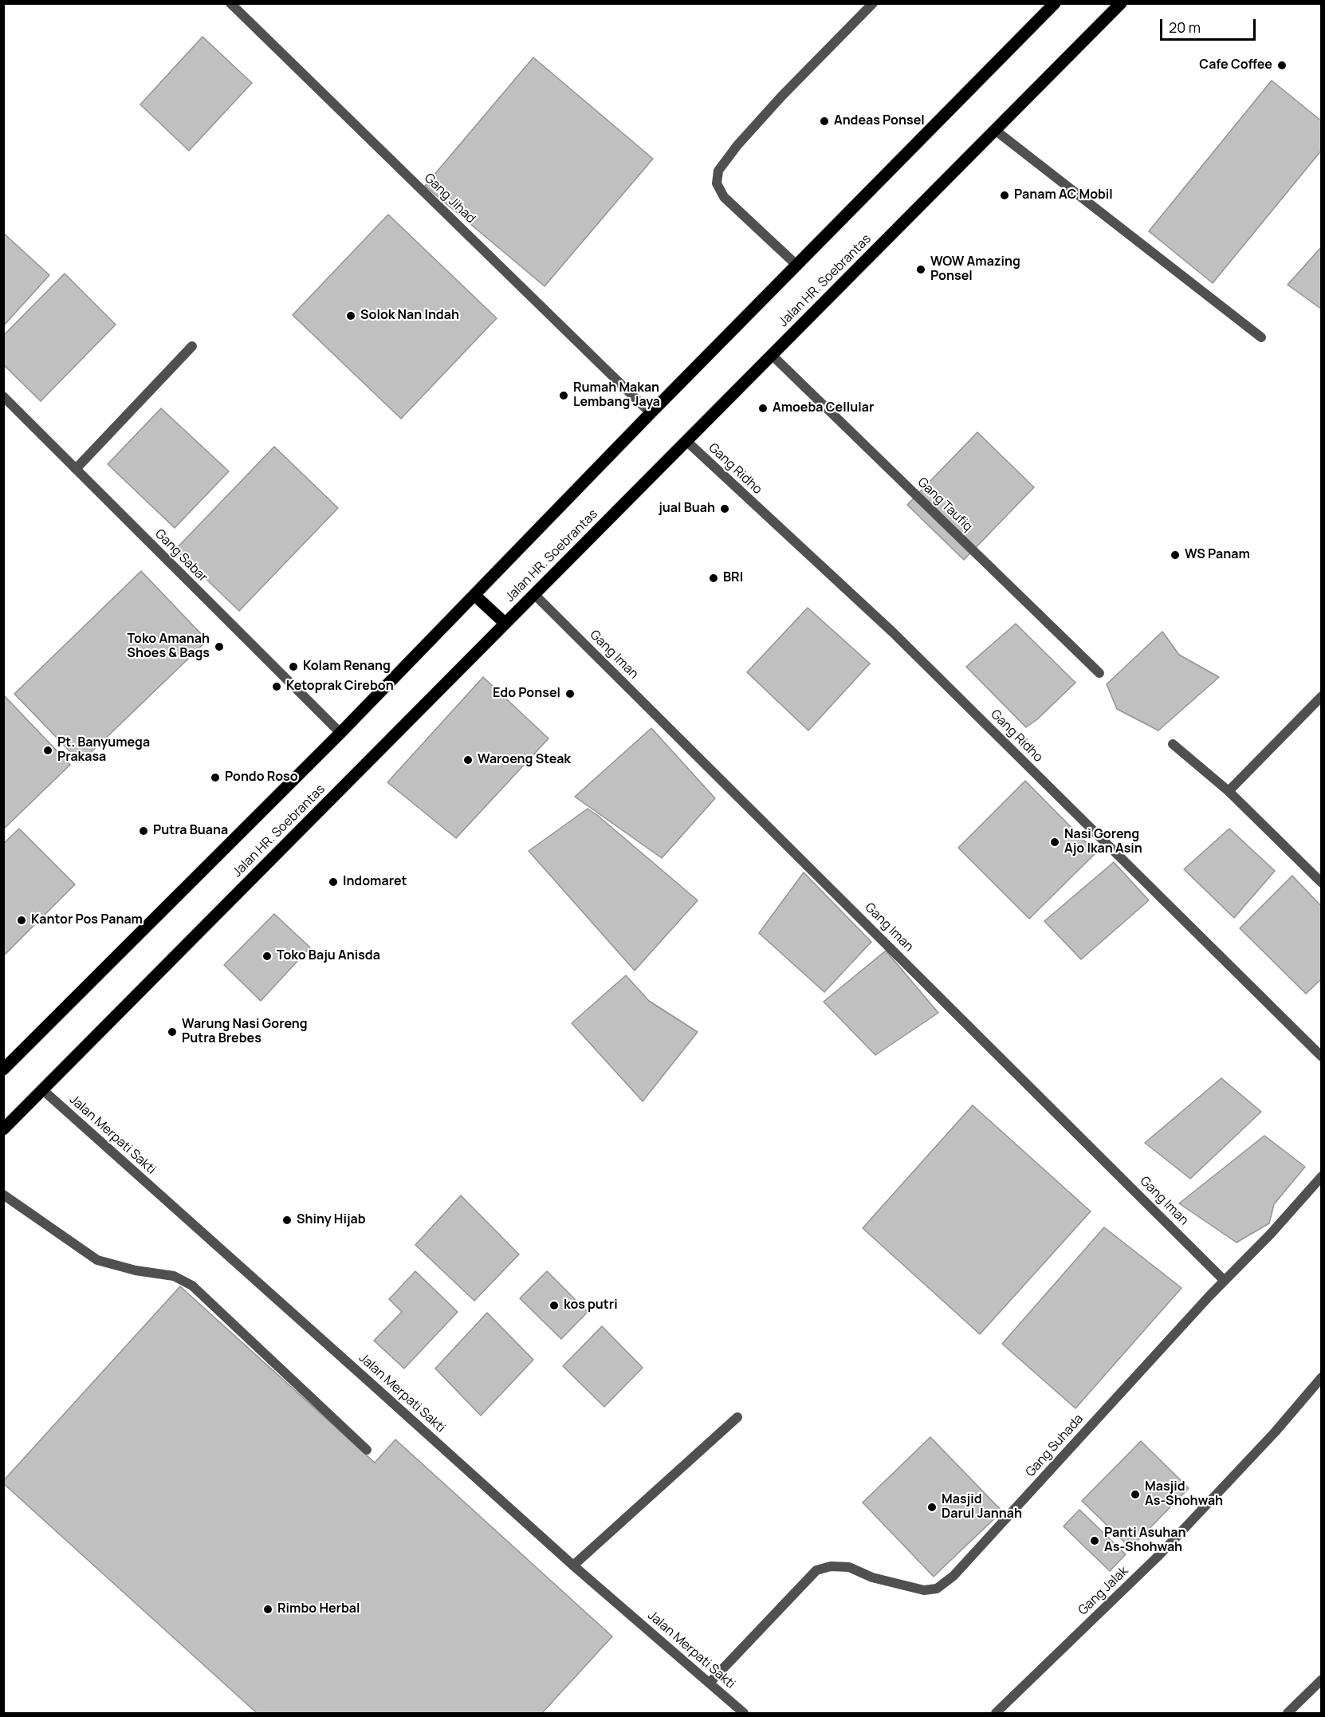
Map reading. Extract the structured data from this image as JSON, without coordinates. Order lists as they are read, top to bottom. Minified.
{"streets":{"main road":["Jalan HR. Soebrantas"],"street":["Gang Jihad","Gang Ridho","Gang Taufiq","Gang Sabar","Gang Iman","Jalan Merpati Sakti","Gang Suhada","Gang Jalak"]},"crossings":[["Gang Jihad","Jalan HR. Soebrantas"],["Jalan HR. Soebrantas","Gang Ridho"],["Jalan HR. Soebrantas","Gang Taufiq"],["Jalan HR. Soebrantas","Gang Sabar"],["Jalan HR. Soebrantas","Gang Iman"],["Jalan HR. Soebrantas","Jalan Merpati Sakti"],["Gang Iman","Gang Suhada"],["Jalan Merpati Sakti","Gang Suhada"]],"places":["Cafe Coffee","Andeas Ponsel","Panam AC Mobil","WOW Amazing Ponsel","Solok Nan Indah","Rumah Makan Lembang Jaya","Amoeba Cellular","jual Buah","WS Panam","BRI","Toko Amanah Shoes & Bags","Kolam Renang","Ketoprak Cirebon","Edo Ponsel","Pt. Banyumega Prakasa","Waroeng Steak","Pondo Roso","Putra Buana","Nasi Goreng Ajo Ikan Asin","Indomaret","Kantor Pos Panam","Toko Baju Anisda","Warung Nasi Goreng Putra Brebes","Shiny Hijab","kos putri","Masjid As-Shohwah","Masjid Darul Jannah","Panti Asuhan As-Shohwah","Rimbo Herbal"],"scale_bar":"20 m"}
